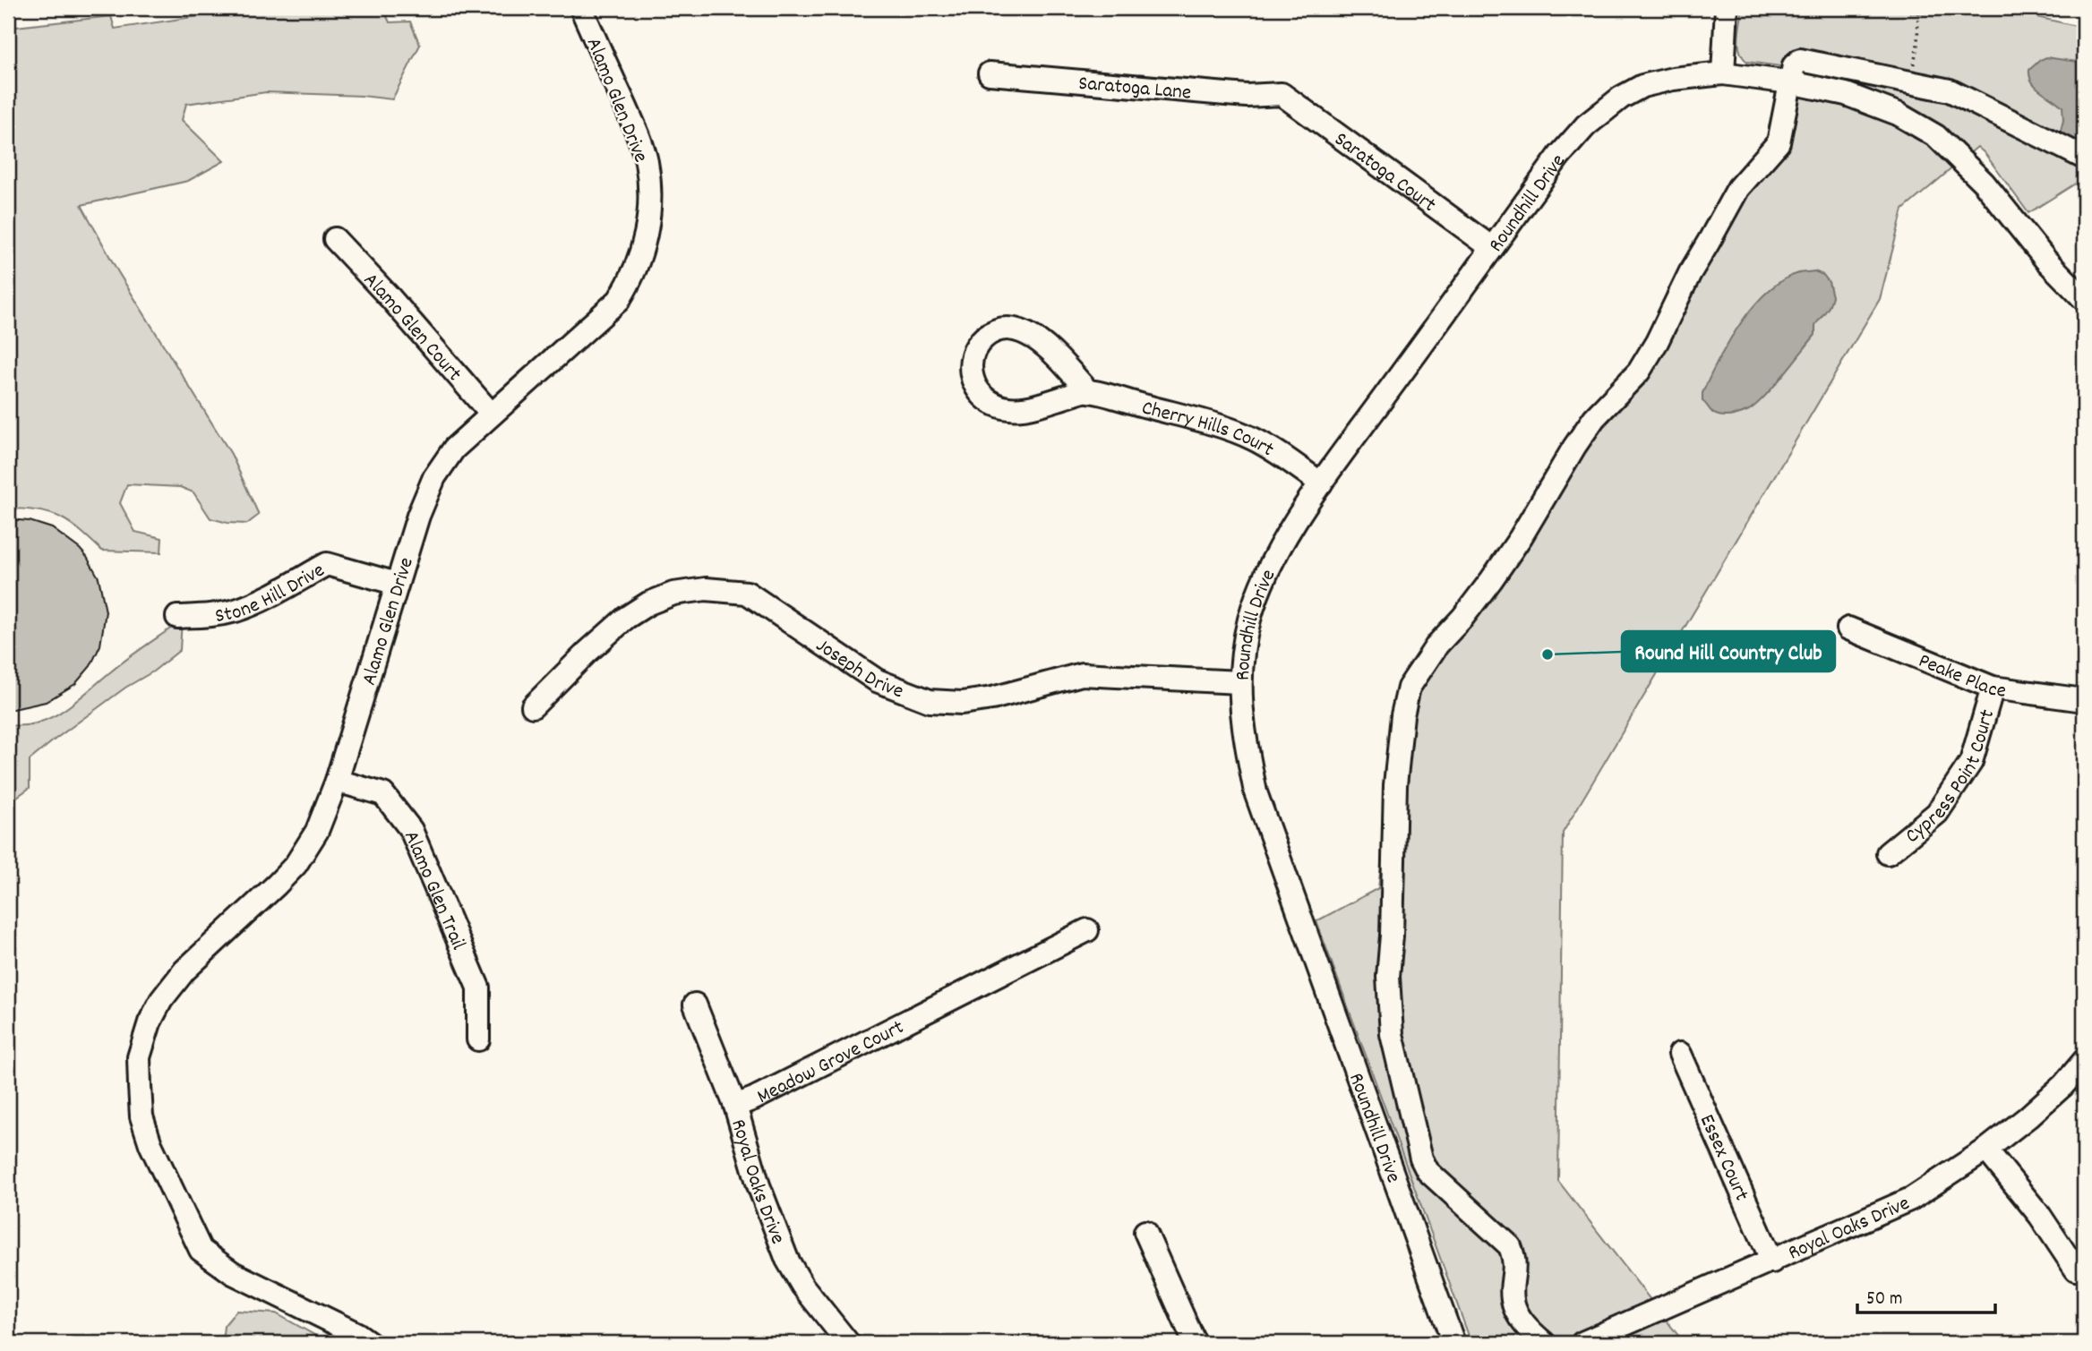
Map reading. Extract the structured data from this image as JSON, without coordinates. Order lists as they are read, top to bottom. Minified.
{"streets":{"street":["Saratoga Lane","Alamo Glen Drive","Saratoga Court","Roundhill Drive","Alamo Glen Court","Cherry Hills Court","Stone Hill Drive","Joseph Drive","Peake Place","Cypress Point Court","Alamo Glen Trail","Meadow Grove Court","Essex Court","Royal Oaks Drive"]},"crossings":[["Saratoga Lane","Saratoga Court"],["Alamo Glen Drive","Alamo Glen Court"],["Alamo Glen Drive","Stone Hill Drive"],["Alamo Glen Drive","Alamo Glen Trail"],["Saratoga Court","Roundhill Drive"],["Roundhill Drive","Cherry Hills Court"],["Roundhill Drive","Joseph Drive"],["Peake Place","Cypress Point Court"],["Meadow Grove Court","Royal Oaks Drive"],["Essex Court","Royal Oaks Drive"]],"places":["Round Hill Country Club"],"scale_bar":"50 m"}
